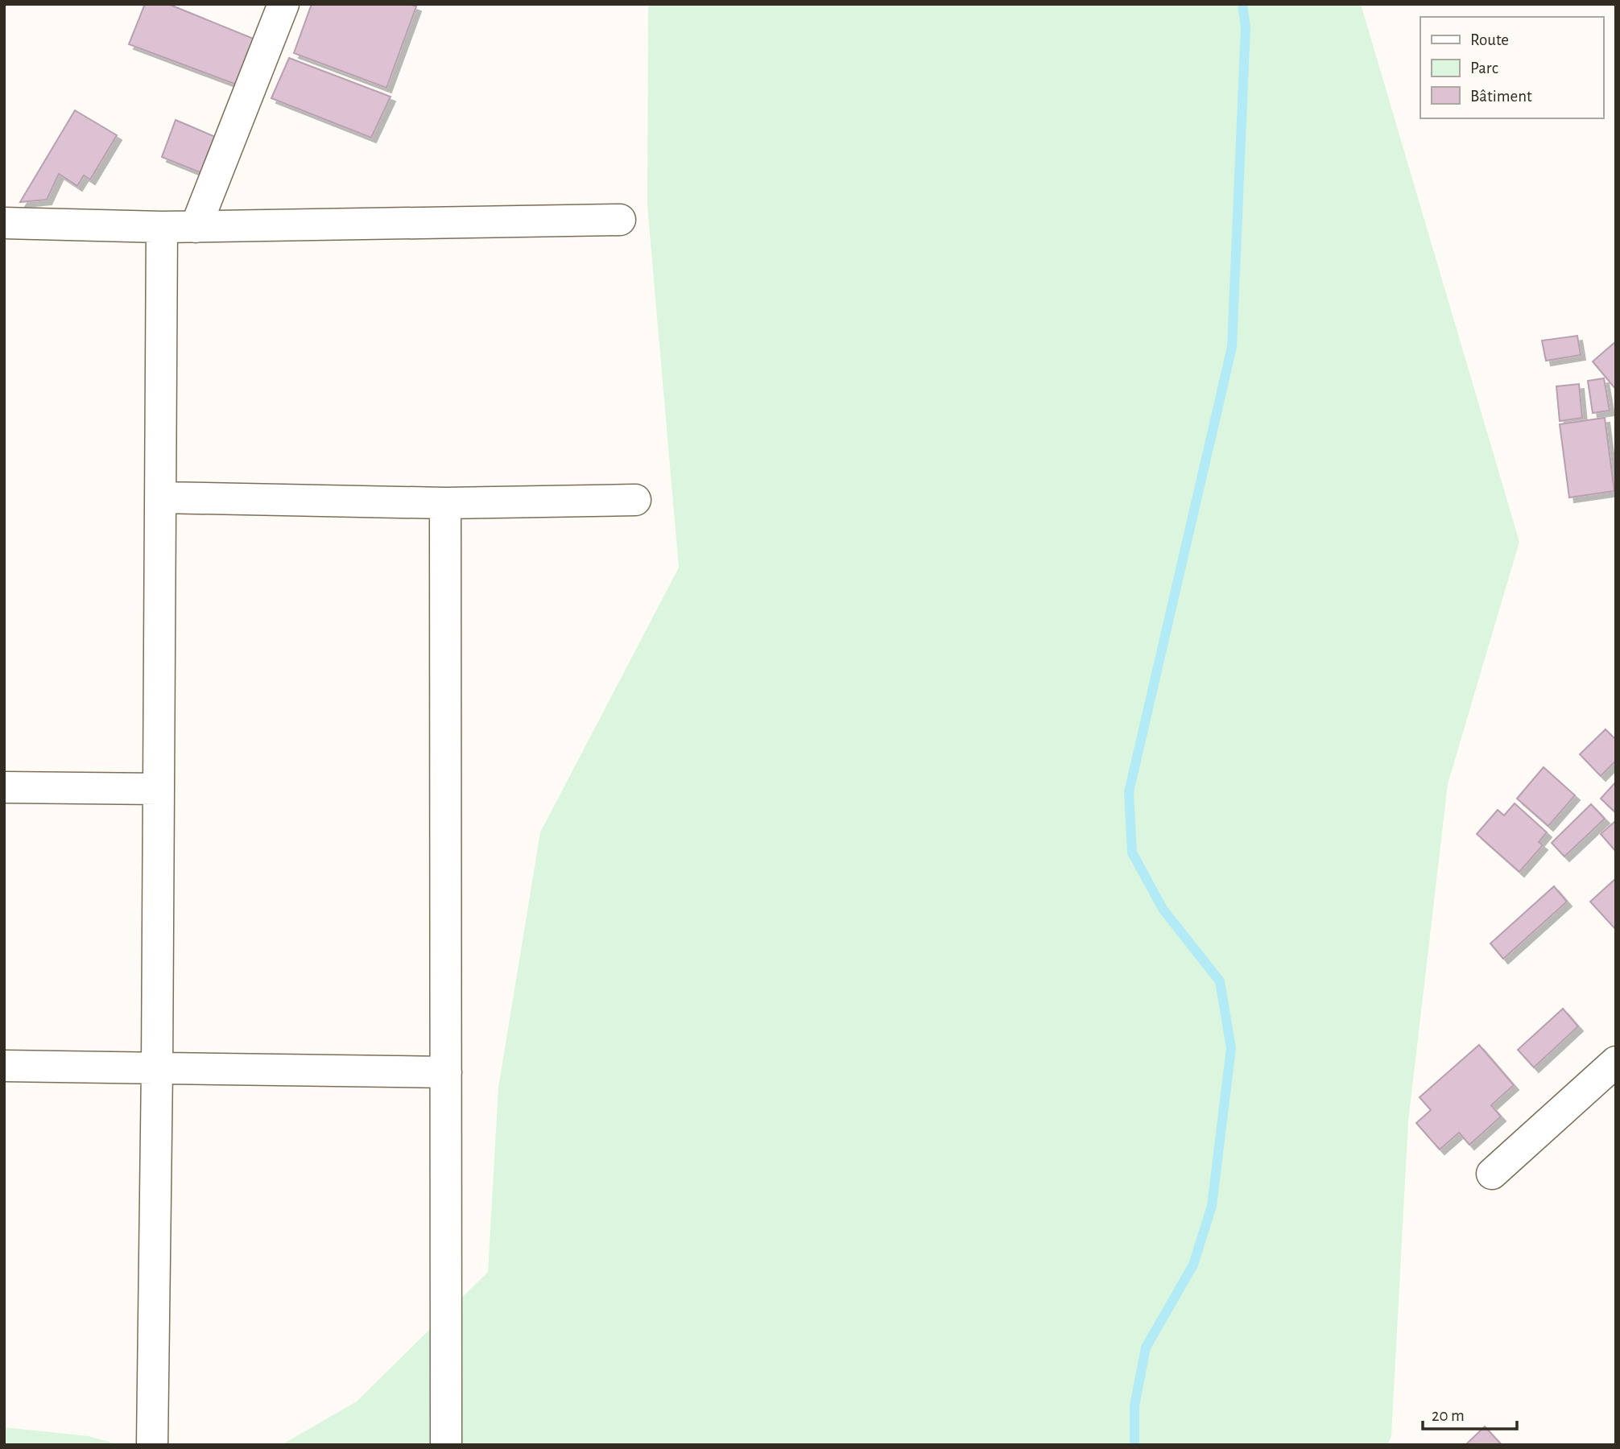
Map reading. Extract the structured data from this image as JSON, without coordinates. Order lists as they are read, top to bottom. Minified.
{"legend":["Route","Parc","Bâtiment"],"scale_bar":"20 m"}
